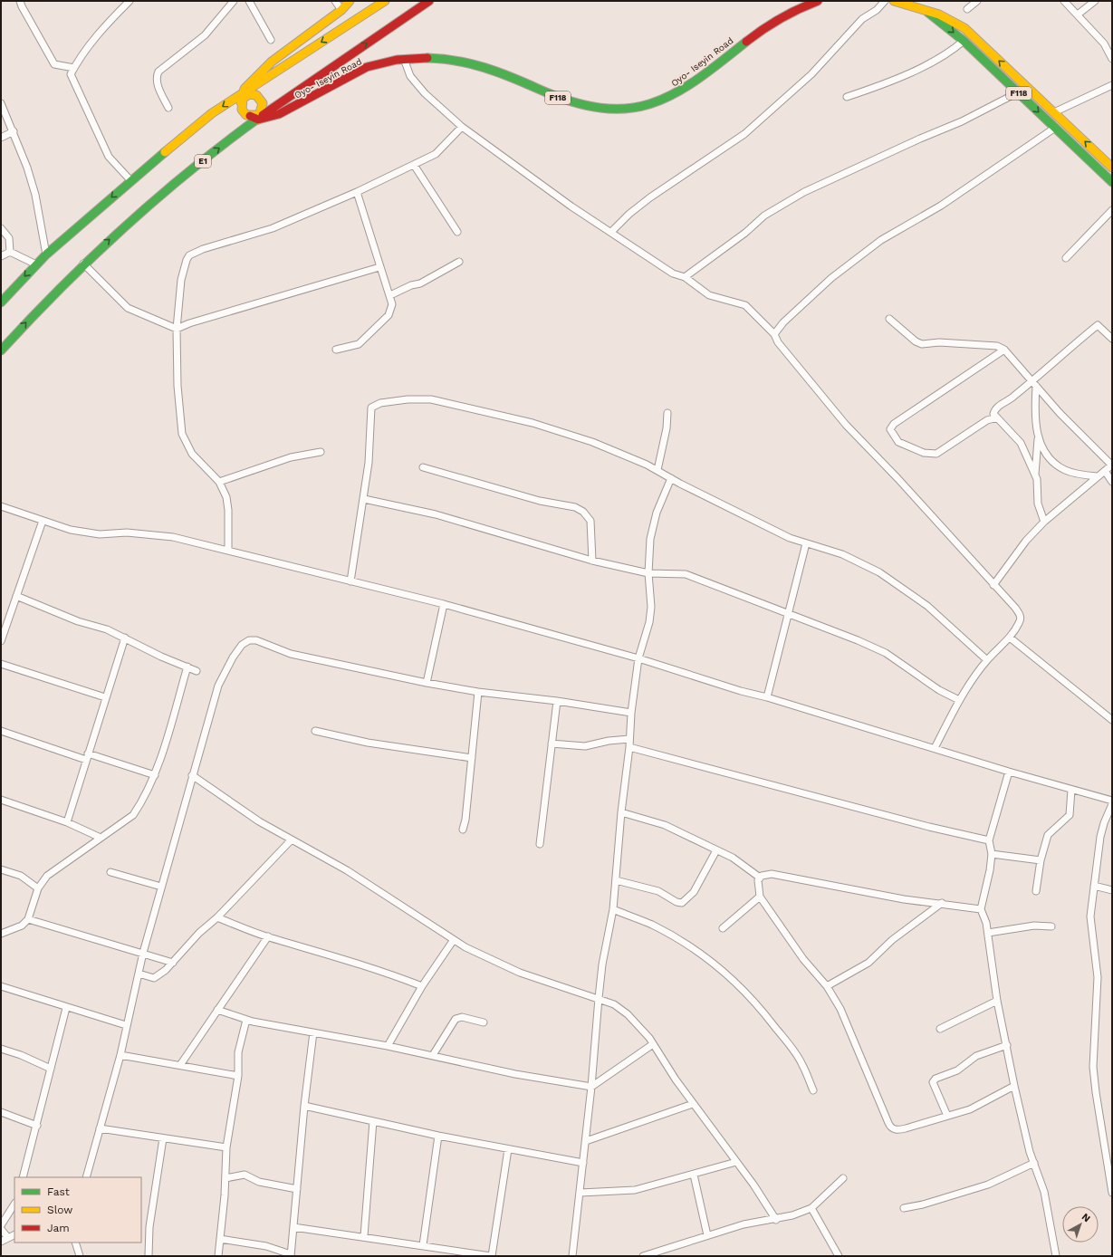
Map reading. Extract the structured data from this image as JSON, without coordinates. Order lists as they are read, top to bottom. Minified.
{"streets":{"main road":["Oyo- Iseyin Road","F118","E1"]},"crossings":[["Oyo- Iseyin Road","E1"]],"legend":["Fast","Slow","Jam"],"north":"top right"}
